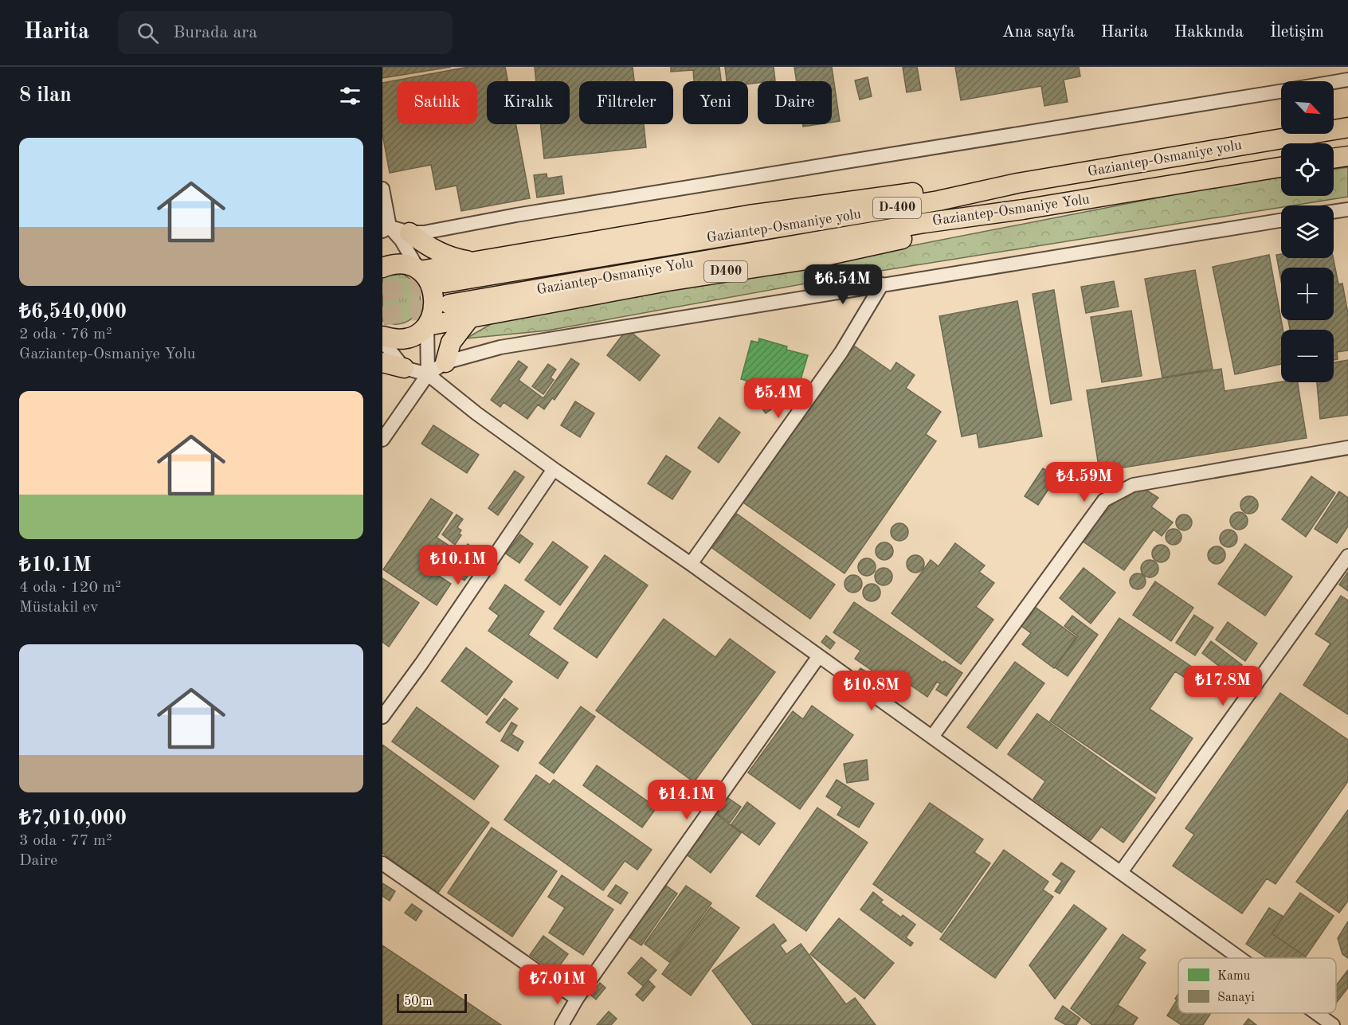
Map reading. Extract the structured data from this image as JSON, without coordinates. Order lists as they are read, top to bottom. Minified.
{"streets":{"highway":["Gaziantep-Osmaniye yolu","D-400","Gaziantep-Osmaniye Yolu","D400"]},"crossings":[["Gaziantep-Osmaniye Yolu","D400"]],"legend":["Kamu","Sanayi"],"scale_bar":"50 m","north":"bottom right","page":{"header":"Harita","search":"Burada ara","nav":["Ana sayfa","Harita","Hakkında","İletişim"],"heading":"8 ilan","map_buttons":["+","−"],"chip":["Satılık","Kiralık","Filtreler","Yeni","Daire"],"list":[{"name":"₺6,540,000","note":"2 oda · 76 m² · Gaziantep-Osmaniye Yolu"},{"name":"₺10.1M","note":"4 oda · 120 m² · Müstakil ev"},{"name":"₺7,010,000","note":"3 oda · 77 m² · Daire"}],"price":["₺6.54M","₺5.4M","₺4.59M","₺10.1M","₺17.8M","₺10.8M","₺14.1M","₺7.01M"],"scale":"50 m"}}
